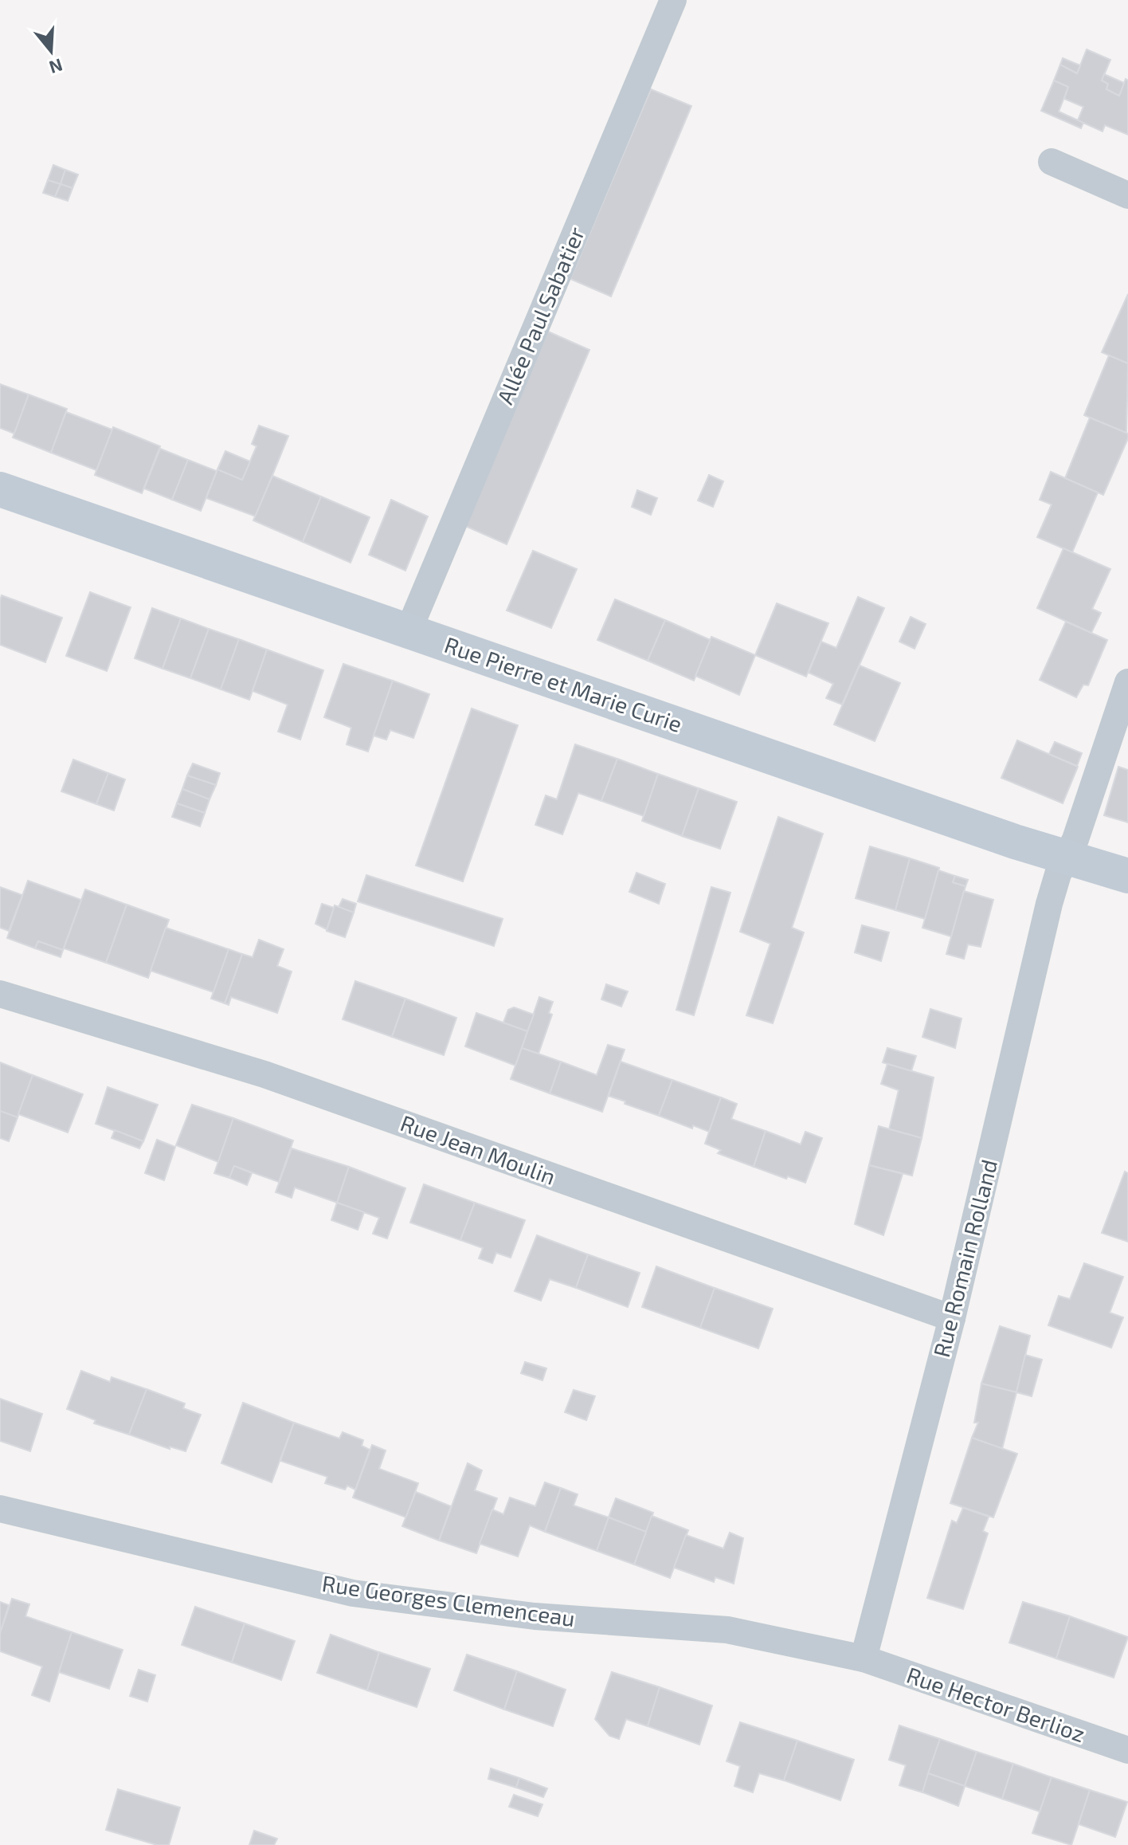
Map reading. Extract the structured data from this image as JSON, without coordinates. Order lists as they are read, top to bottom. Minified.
{"streets":{"street":["Allée Paul Sabatier","Rue Pierre et Marie Curie","Rue Jean Moulin","Rue Romain Rolland","Rue Georges Clemenceau","Rue Hector Berlioz"]},"crossings":[["Allée Paul Sabatier","Rue Pierre et Marie Curie"],["Rue Pierre et Marie Curie","Rue Romain Rolland"],["Rue Jean Moulin","Rue Romain Rolland"],["Rue Romain Rolland","Rue Georges Clemenceau"],["Rue Romain Rolland","Rue Hector Berlioz"],["Rue Georges Clemenceau","Rue Hector Berlioz"]],"north":"bottom"}
